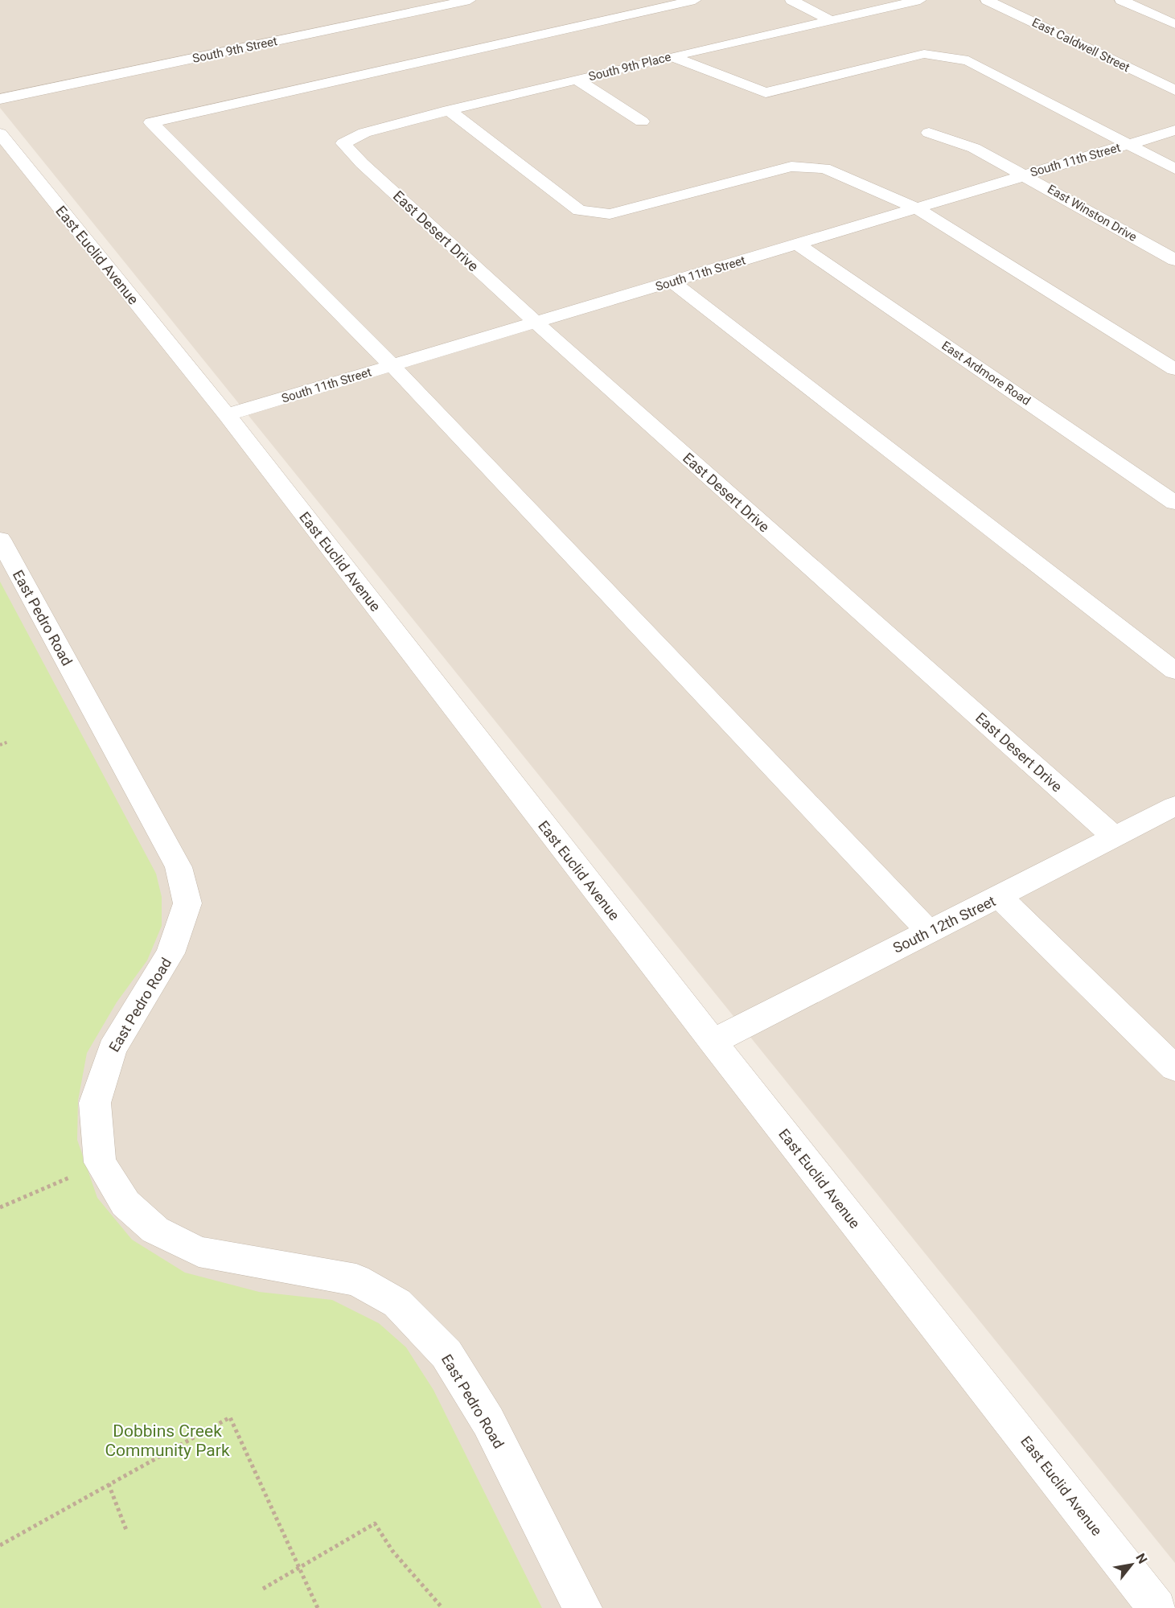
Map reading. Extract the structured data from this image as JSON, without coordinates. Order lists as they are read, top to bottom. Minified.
{"streets":{"street":["East Caldwell Street","South 9th Street","South 9th Place","South 11th Street","East Winston Drive","East Desert Drive","East Euclid Avenue","East Ardmore Road","East Pedro Road","South 12th Street"]},"crossings":[["South 9th Place","East Desert Drive"],["South 11th Street","East Winston Drive"],["South 11th Street","East Desert Drive"],["South 11th Street","East Euclid Avenue"],["South 11th Street","East Ardmore Road"],["East Desert Drive","South 12th Street"],["East Euclid Avenue","South 12th Street"]],"parks":["Dobbins Creek Community Park"],"north":"top right"}
